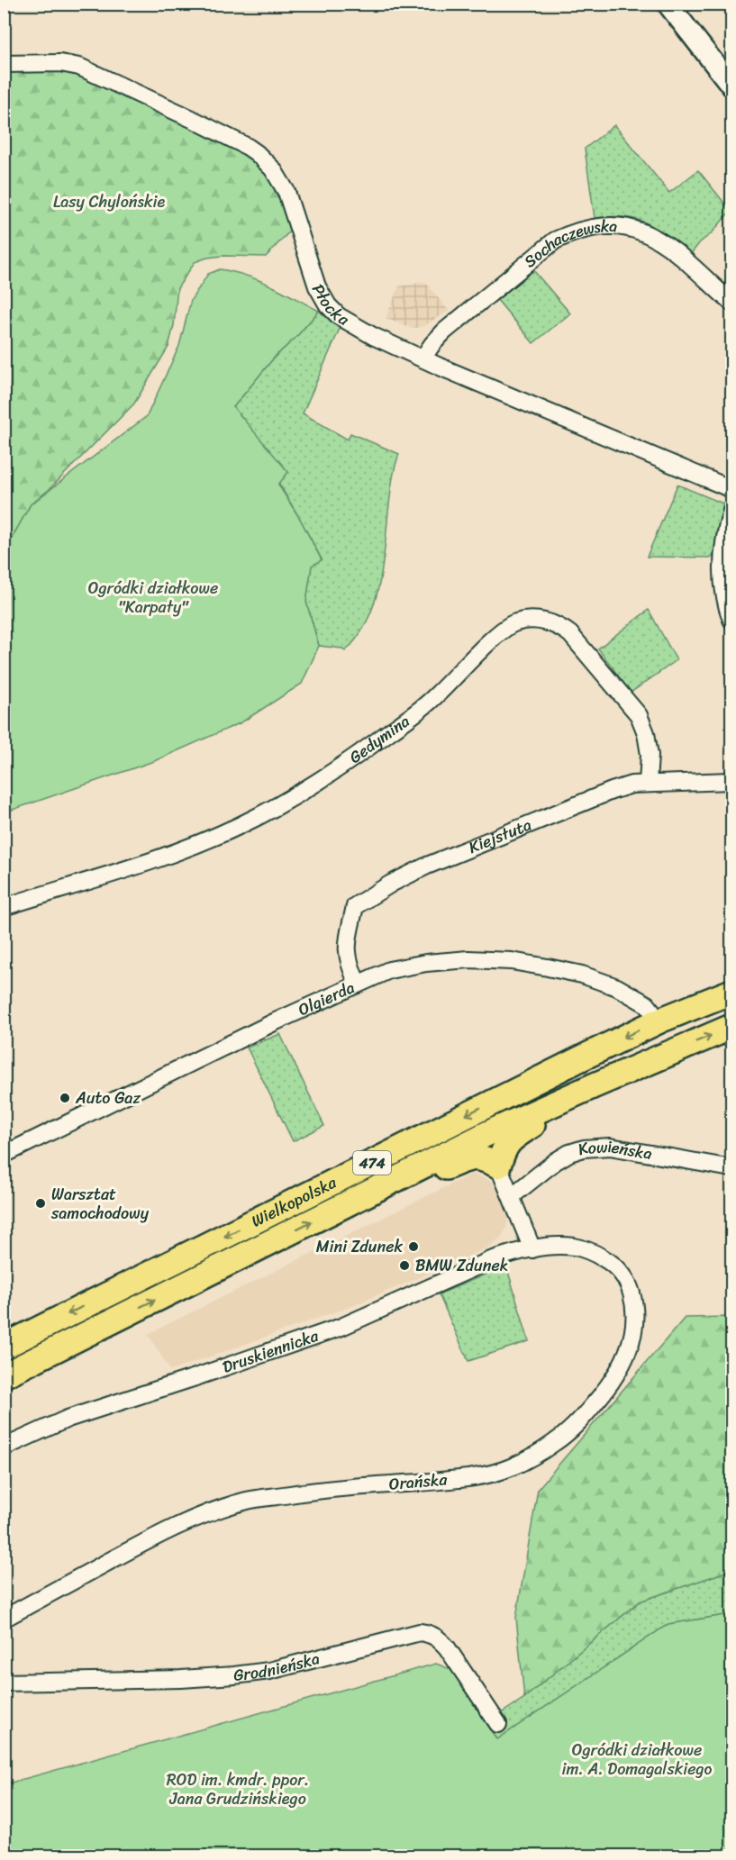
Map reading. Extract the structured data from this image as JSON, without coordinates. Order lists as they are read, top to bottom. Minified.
{"streets":{"main road":["474","Wielkopolska"],"street":["Sochaczewska","Płocka","Gedymina","Kiejstuta","Olgierda","Kowieńska","Druskiennicka","Orańska","Grodnieńska"]},"crossings":[["Sochaczewska","Płocka"],["Gedymina","Kiejstuta"],["Kiejstuta","Olgierda"],["Olgierda","Wielkopolska"],["Druskiennicka","Orańska"]],"parks":["Lasy Chylońskie","Ogródki działkowe \"Karpaty\"","Ogródki działkowe im. A. Domagalskiego","ROD im. kmdr. ppor. Jana Grudzińskiego"],"places":["Auto Gaz","Warsztat samochodowy","Mini Zdunek","BMW Zdunek"]}
